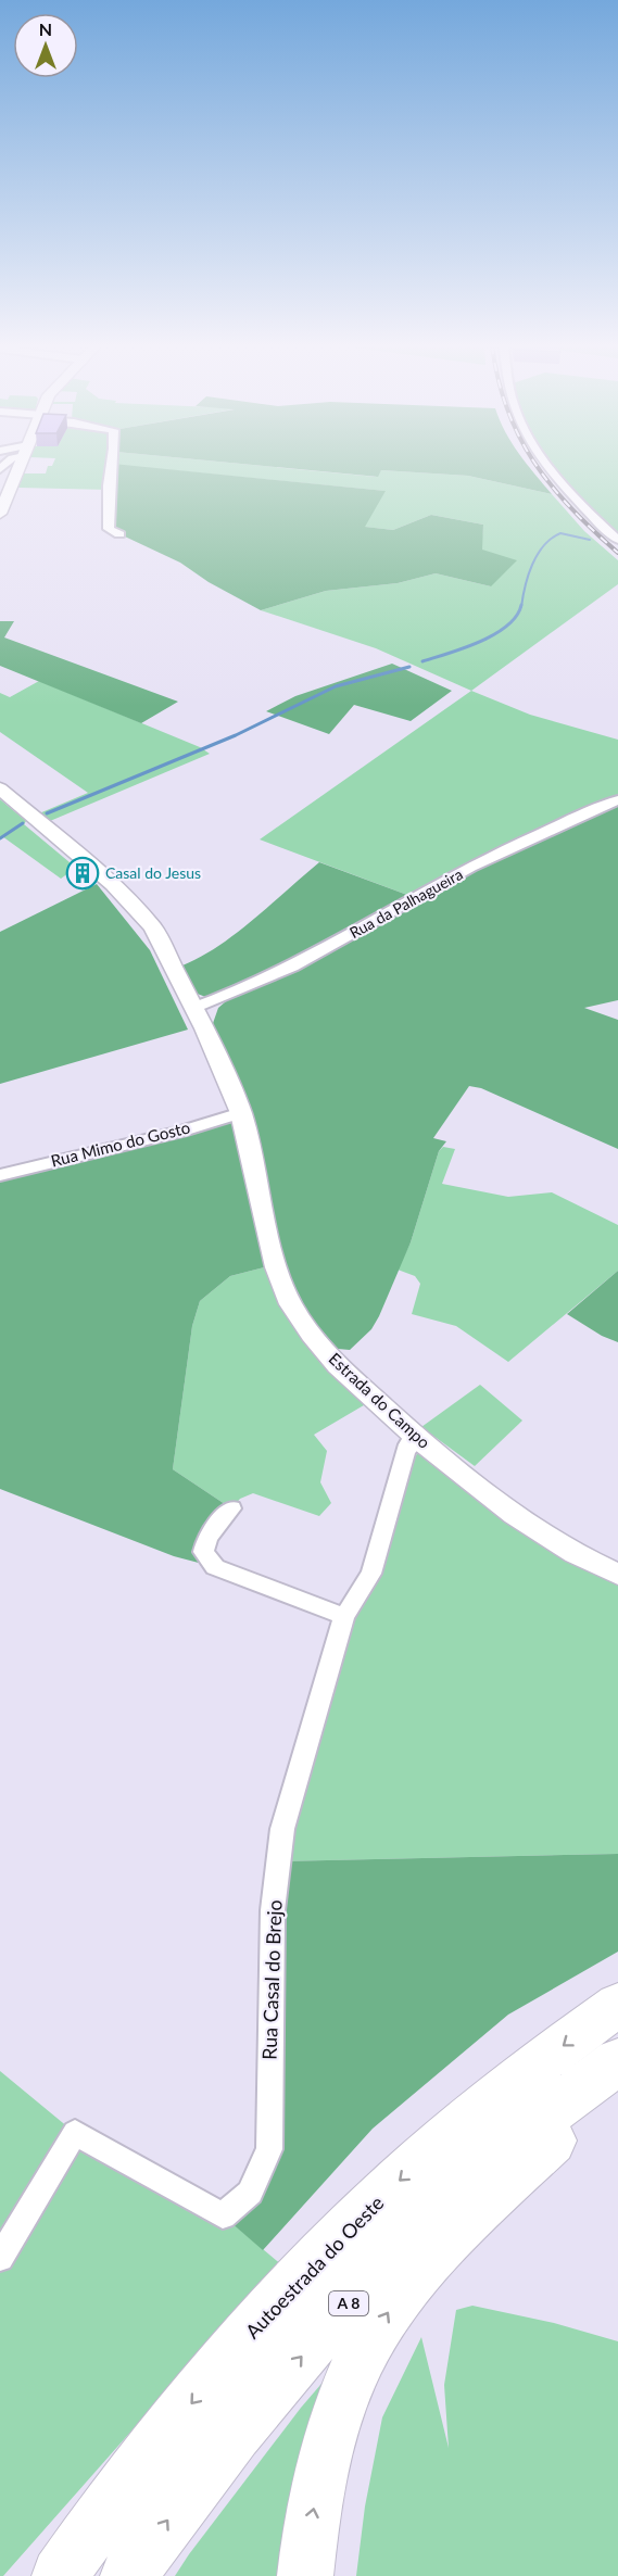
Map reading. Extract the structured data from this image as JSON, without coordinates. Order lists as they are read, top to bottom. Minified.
{"streets":{"highway":["Autoestrada do Oeste","A 8"],"street":["Rua da Palhagueira","Rua Mimo do Gosto","Estrada do Campo","Rua Casal do Brejo"]},"crossings":[["Rua da Palhagueira","Estrada do Campo"],["Rua Mimo do Gosto","Estrada do Campo"],["Estrada do Campo","Rua Casal do Brejo"]],"places":{"building":["Casal do Jesus"]},"north":"top"}
